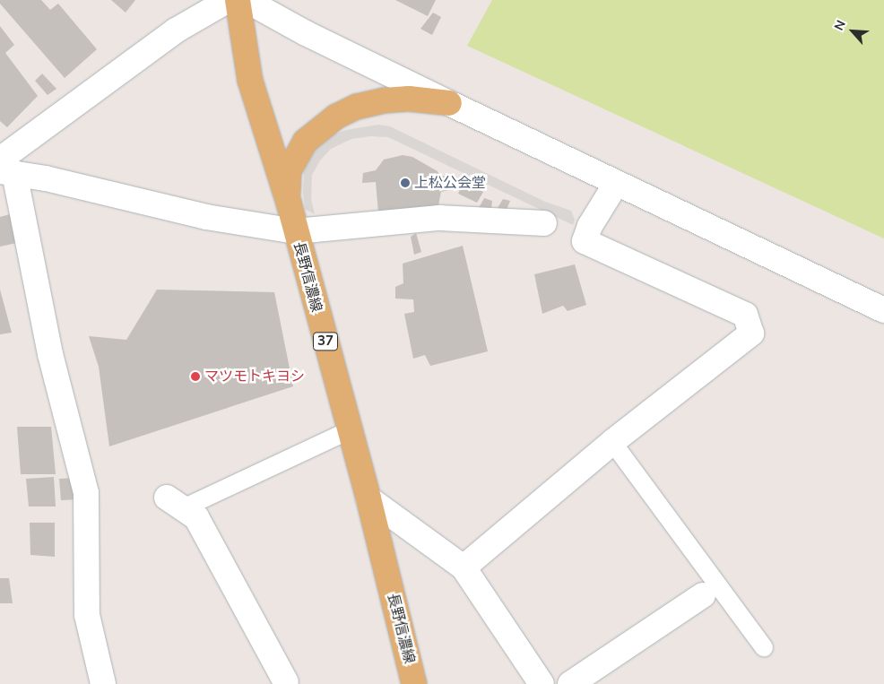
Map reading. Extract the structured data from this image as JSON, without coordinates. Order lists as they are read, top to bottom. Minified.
{"streets":{"main road":["長野信濃線","37"]},"places":["上松公会堂","マツモトキヨシ"],"north":"top left"}
